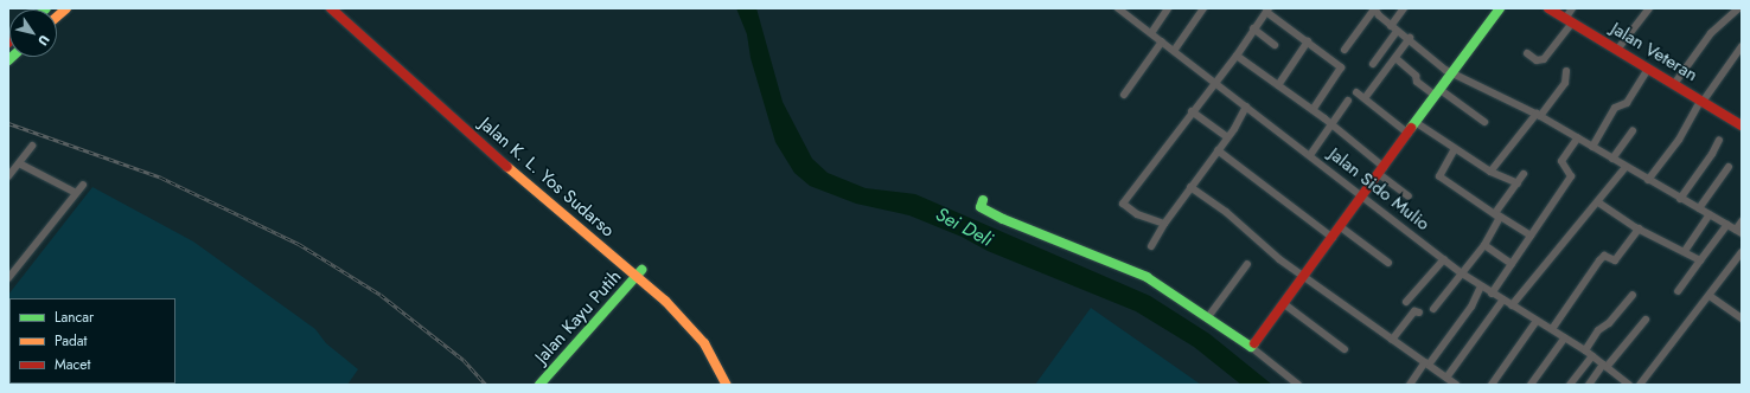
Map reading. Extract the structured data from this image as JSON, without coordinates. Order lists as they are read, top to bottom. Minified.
{"streets":{"main road":["Jalan Veteran","Jalan K. L. Yos Sudarso","Jalan Kayu Putih"],"street":["Jalan Sido Mulio"]},"crossings":[["Jalan K. L. Yos Sudarso","Jalan Kayu Putih"]],"water":["Sei Deli"],"legend":["Lancar","Padat","Macet"],"north":"bottom right"}
